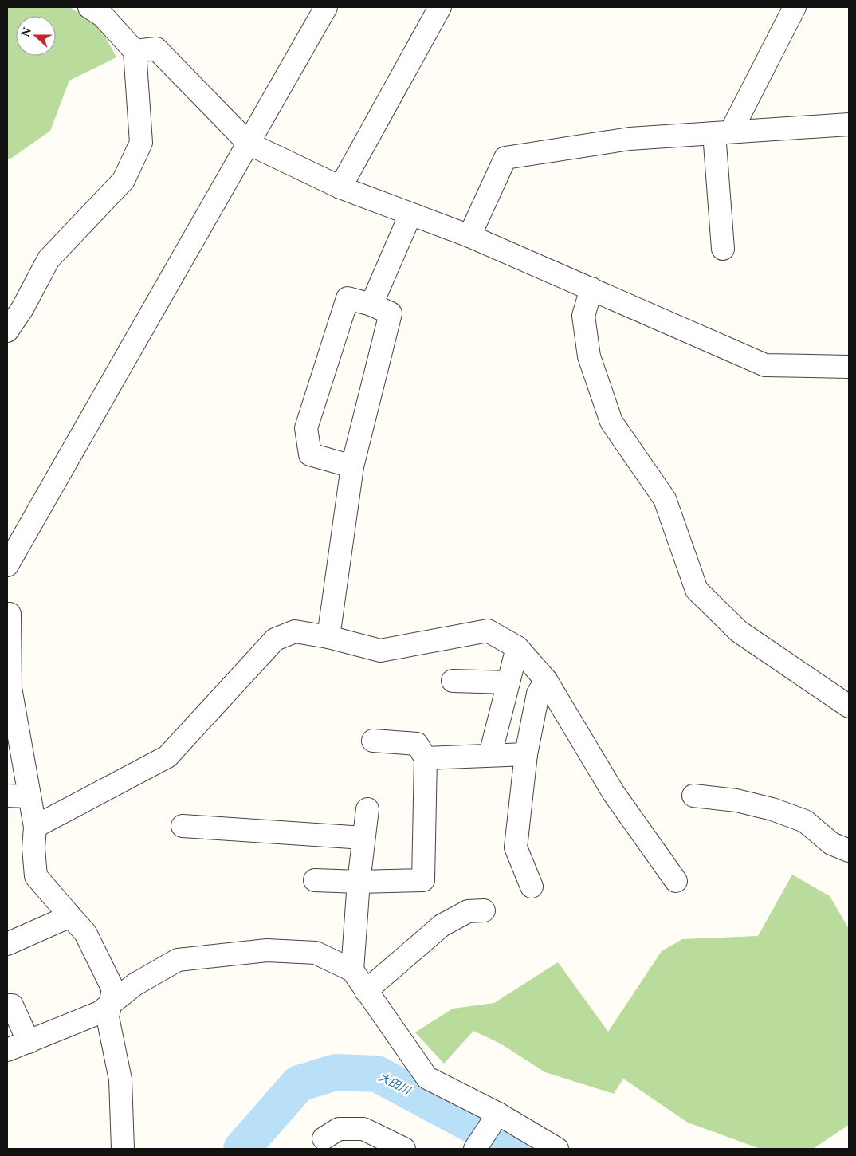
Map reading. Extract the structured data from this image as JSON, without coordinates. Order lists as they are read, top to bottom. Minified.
{"water":["大田川"],"north":"left"}
